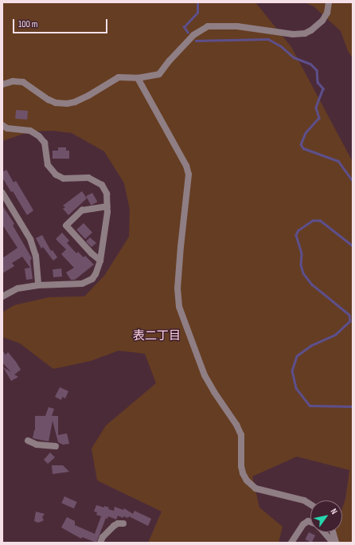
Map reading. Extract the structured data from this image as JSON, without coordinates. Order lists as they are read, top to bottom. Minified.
{"districts":["表二丁目"],"scale_bar":"100 m","north":"top right"}
